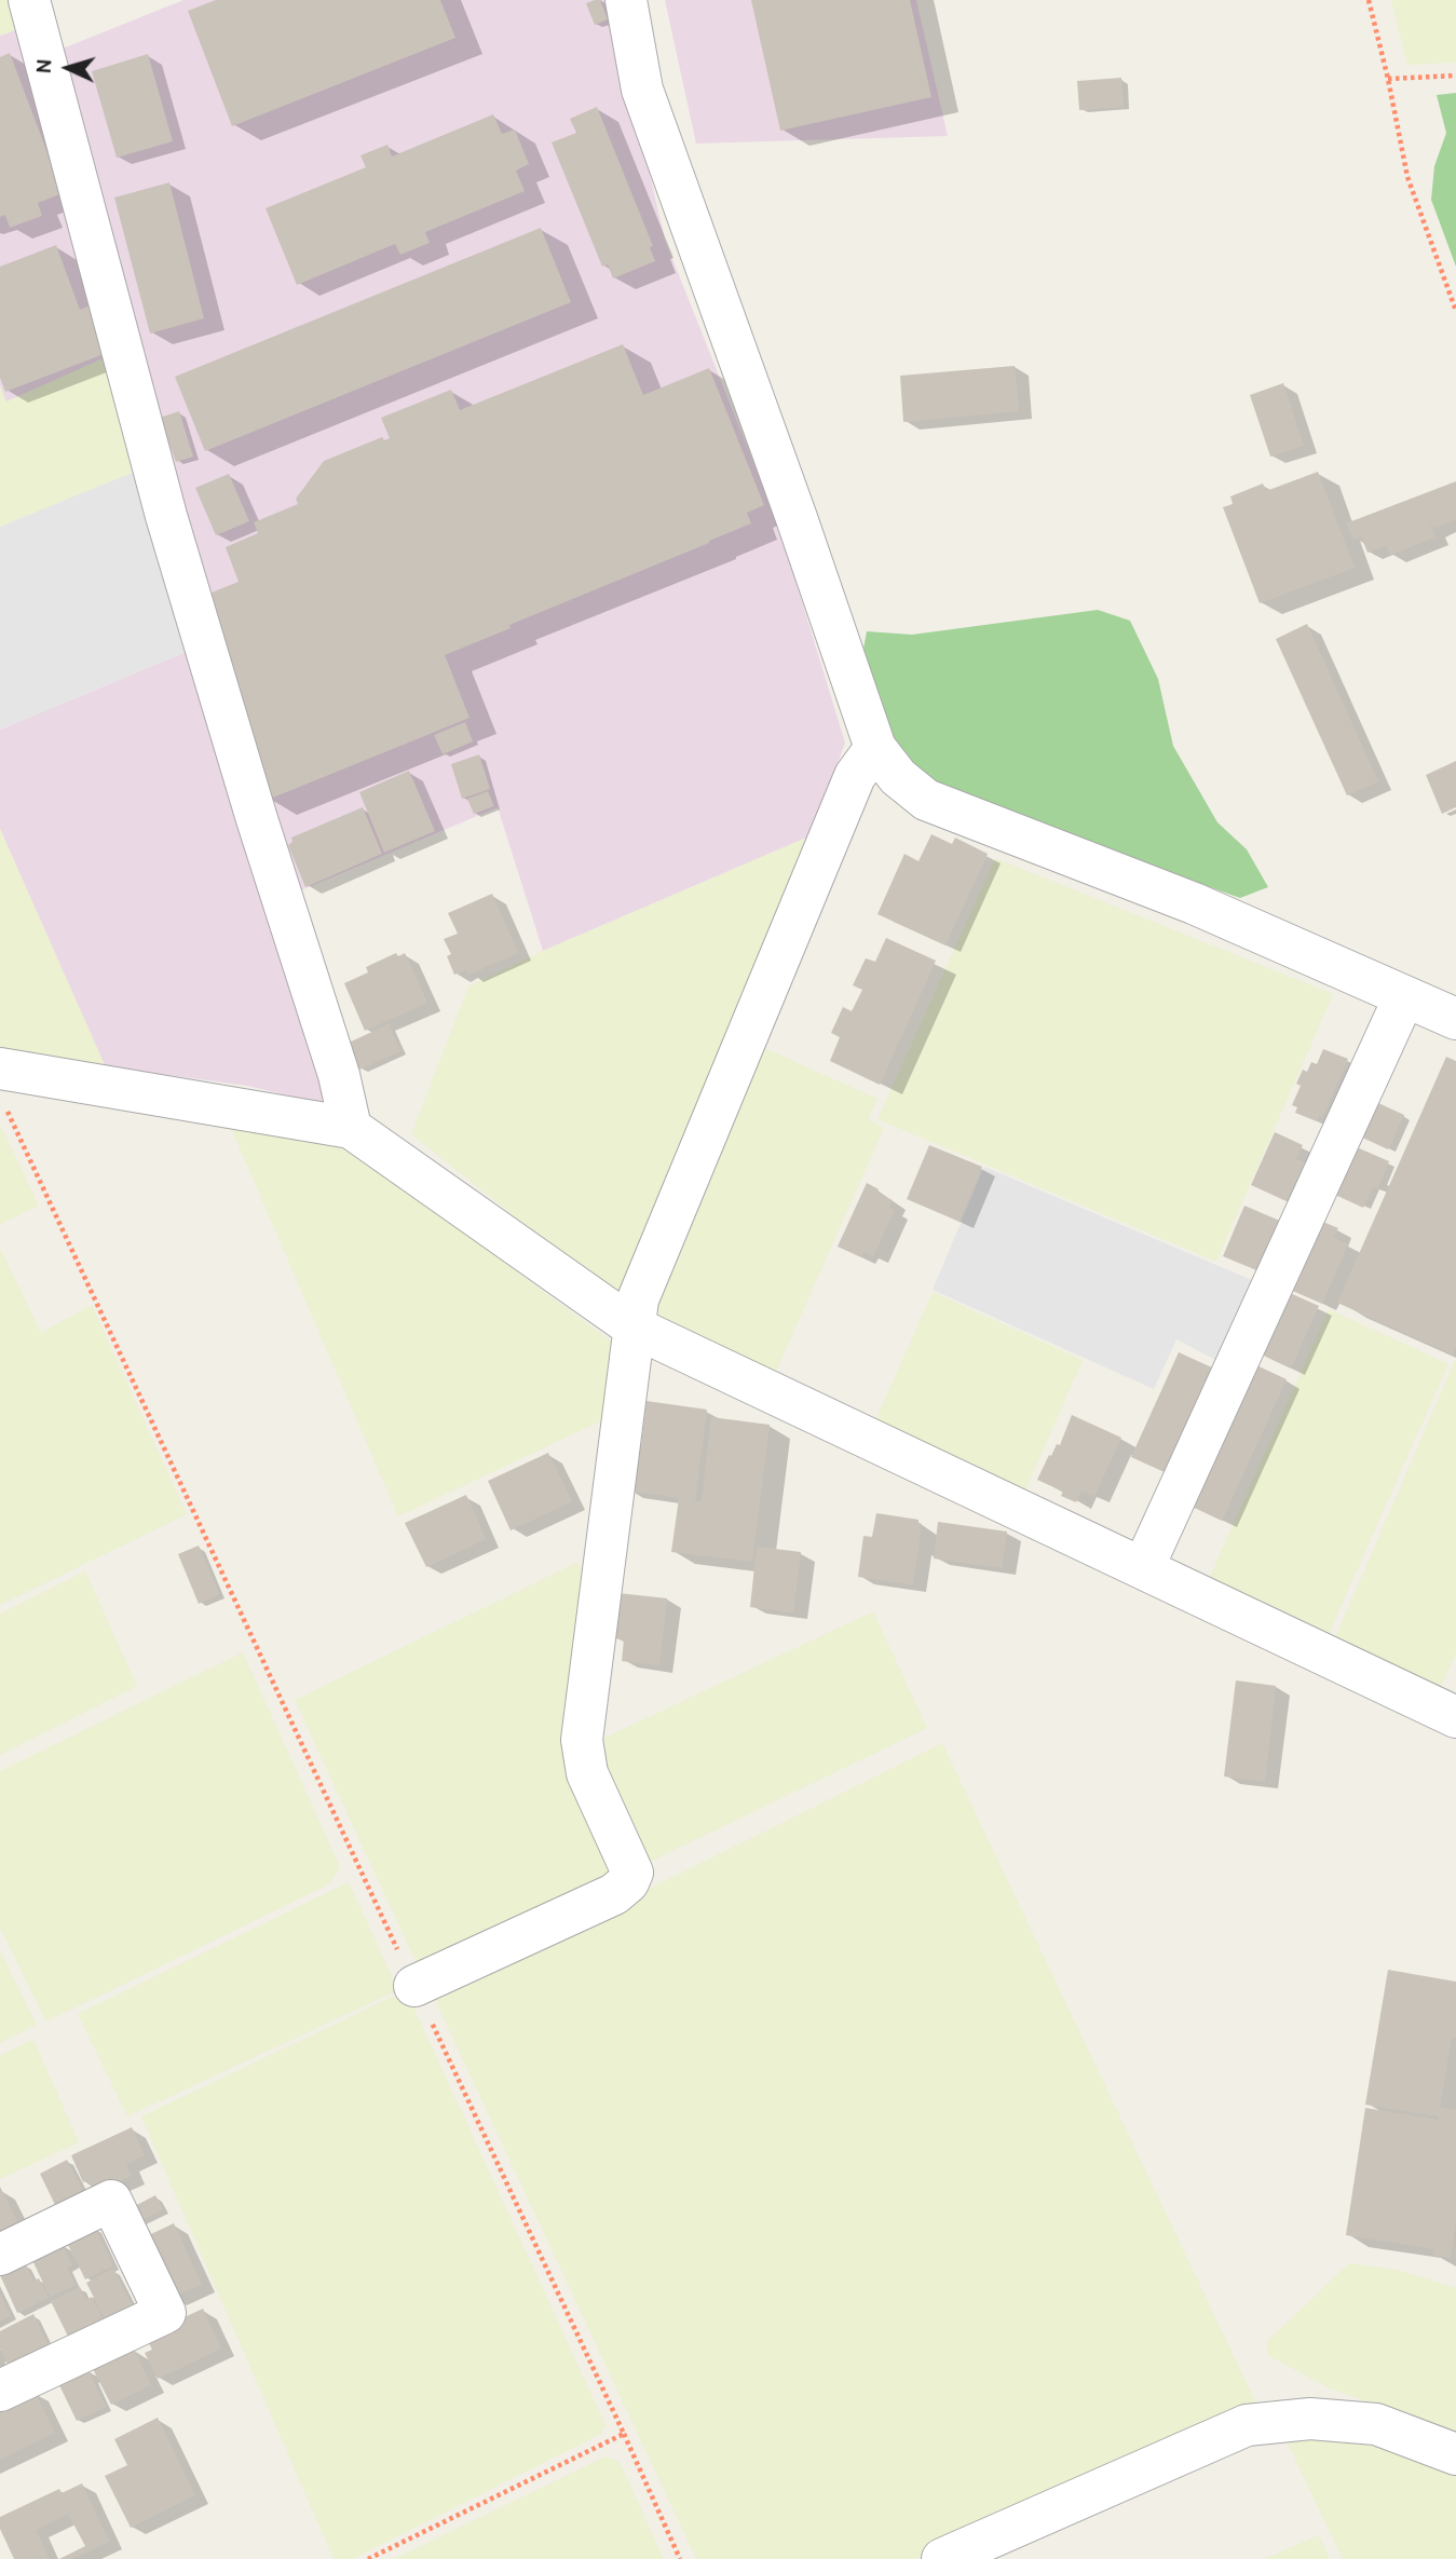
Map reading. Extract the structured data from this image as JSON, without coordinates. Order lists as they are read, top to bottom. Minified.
{"north":"left"}
